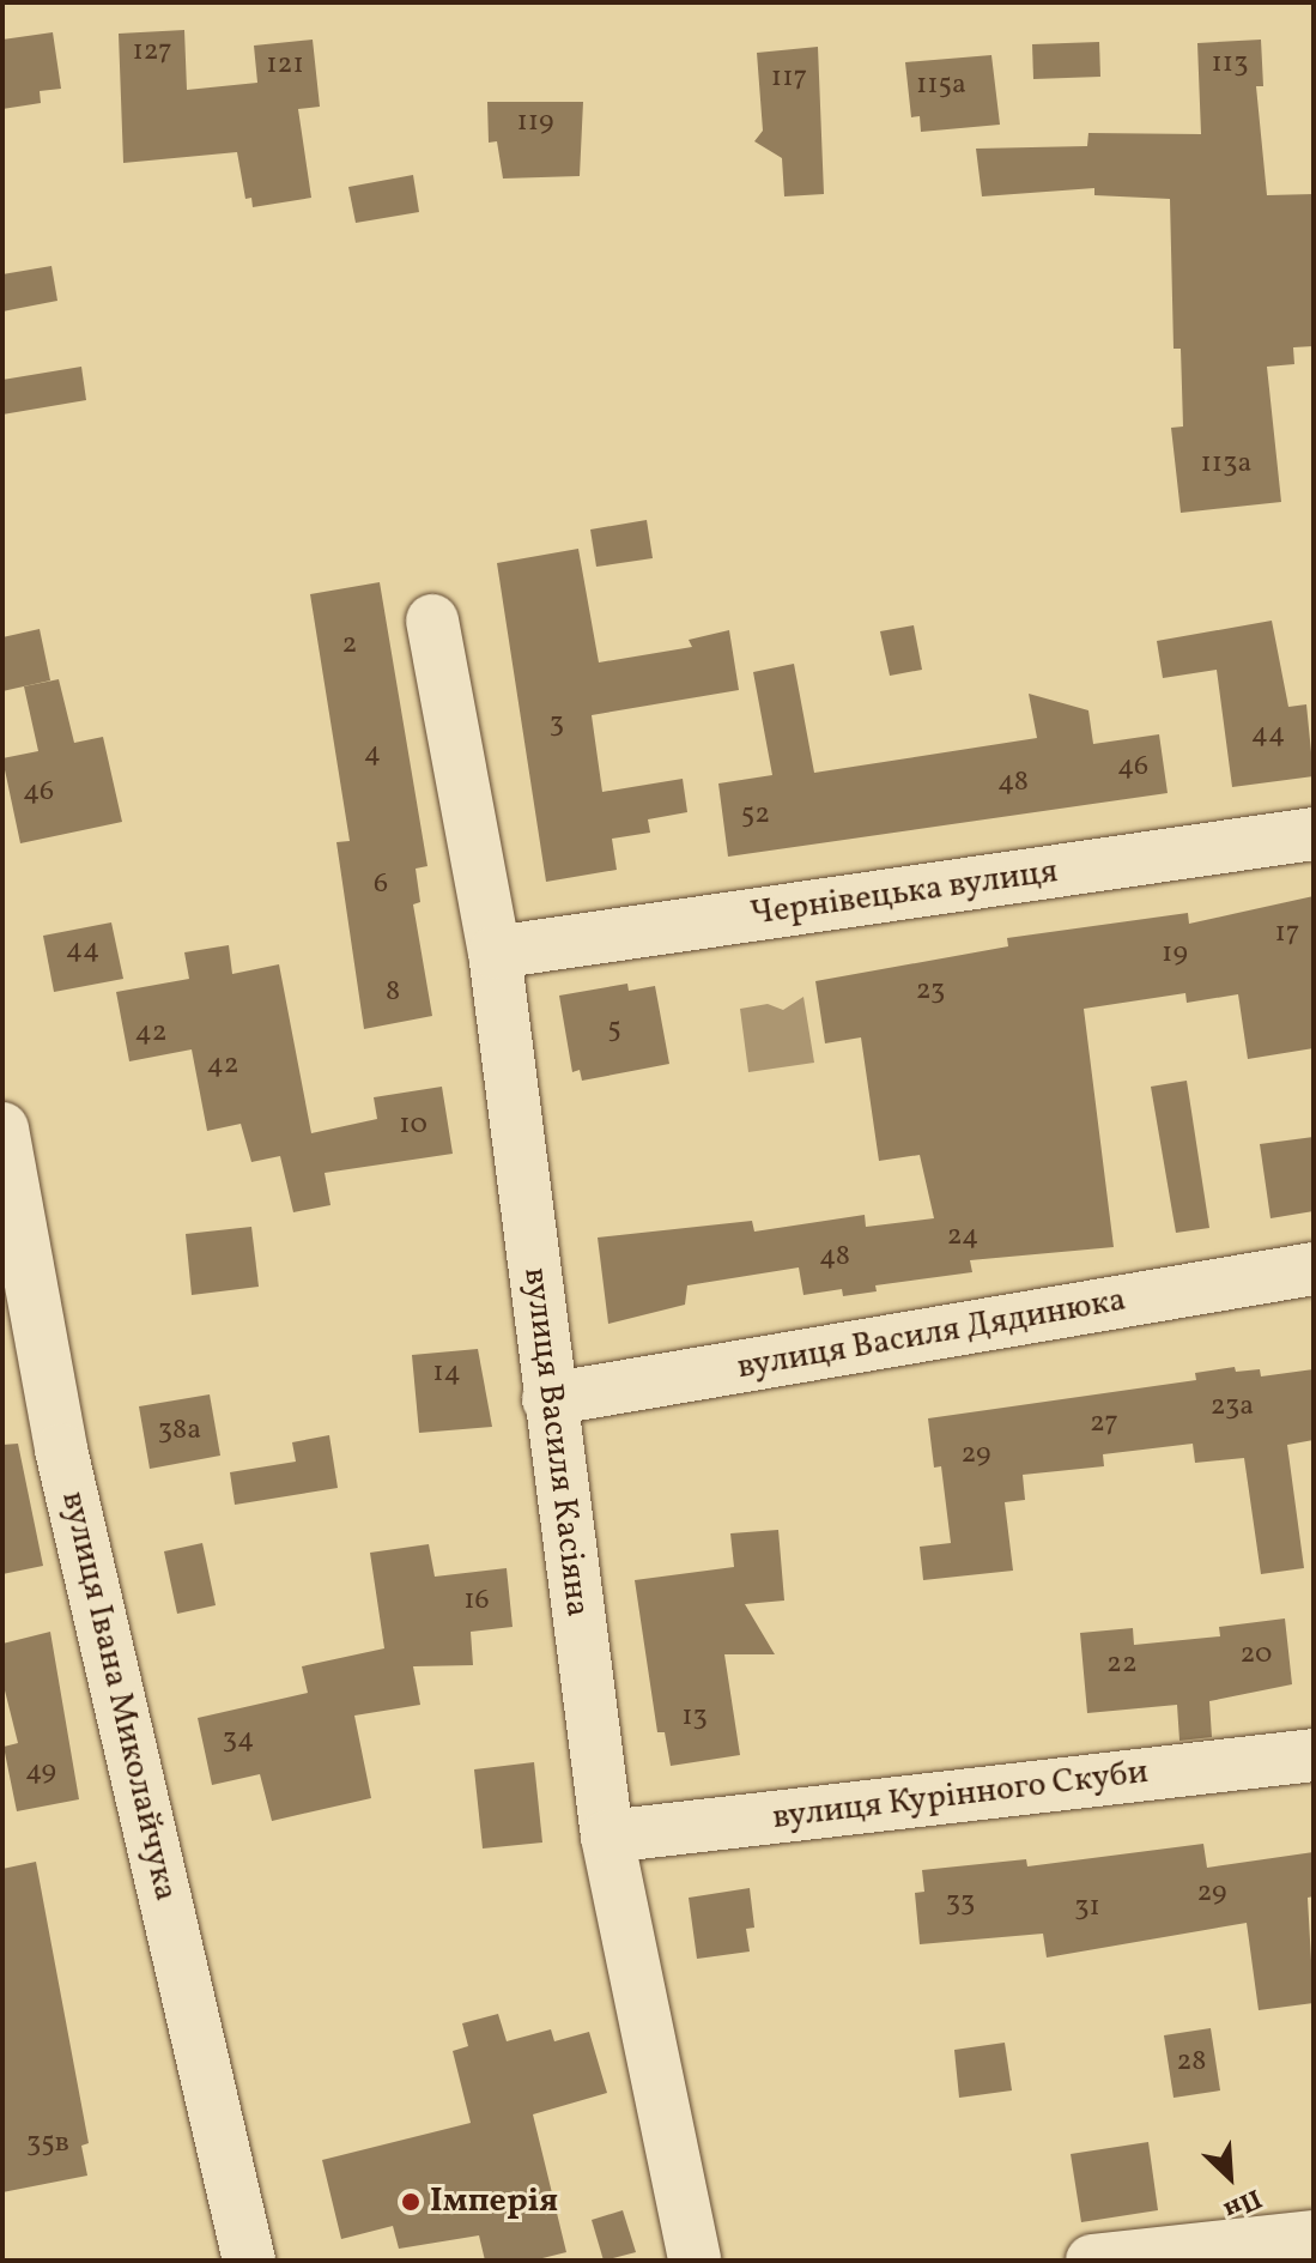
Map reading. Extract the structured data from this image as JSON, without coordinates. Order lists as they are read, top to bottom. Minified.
{"streets":{"street":["Чернівецька вулиця","вулиця Василя Дядинюка","вулиця Василя Касіяна","вулиця Івана Миколайчука","вулиця Курінного Скуби"]},"crossings":[["Чернівецька вулиця","вулиця Василя Касіяна"],["вулиця Василя Дядинюка","вулиця Василя Касіяна"],["вулиця Василя Касіяна","вулиця Курінного Скуби"]],"places":["Імперія"],"house_numbers":["127","113","121","117","115а","119","113а","2","3","44","4","46","48","46","52","6","17","44","19","23","8","5","42","42","10","24","48","14","23а","27","38а","29","16","20","22","13","34","49","29","33","31","28","35в"],"north":"bottom right"}
